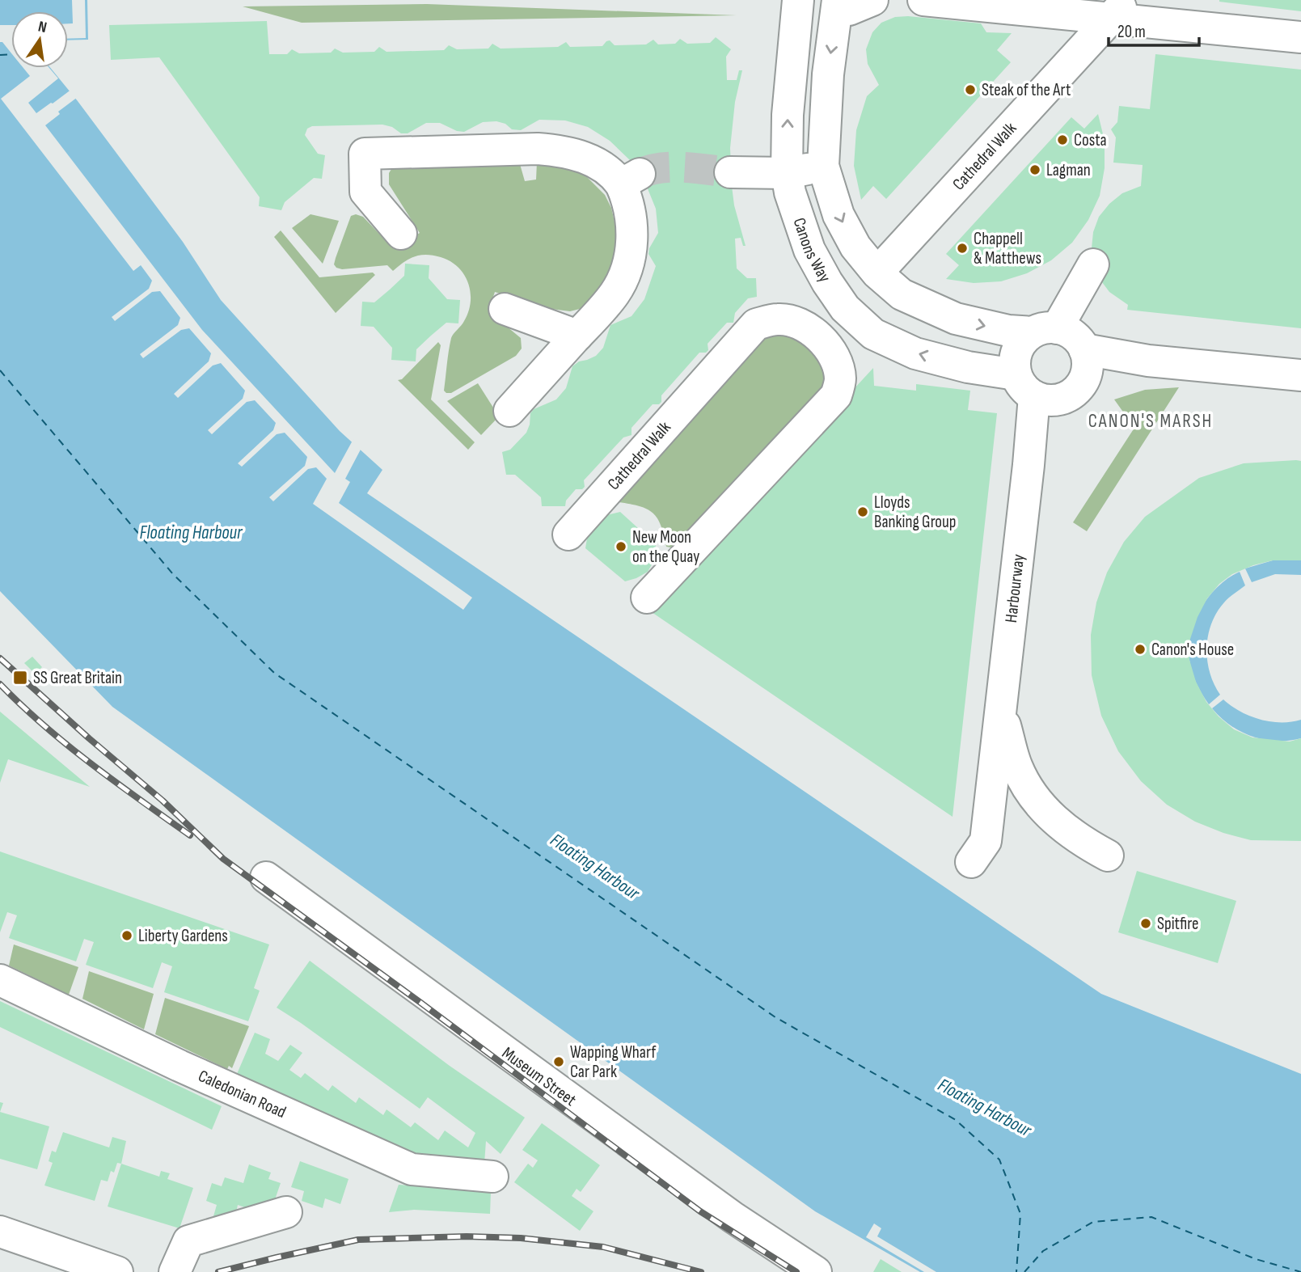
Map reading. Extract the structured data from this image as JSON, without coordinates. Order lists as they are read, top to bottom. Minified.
{"streets":{"street":["Cathedral Walk","Canons Way","Harbourway","Museum Street","Caledonian Road"]},"crossings":[["Canons Way","Harbourway"]],"one_way":["Canons Way"],"districts":["CANON'S MARSH"],"water":["Floating Harbour"],"places":{"other":["Steak of the Art","Costa","Lagman","Chappell & Matthews","Lloyds Banking Group","New Moon on the Quay","Canon's House","Spitfire","Liberty Gardens","Wapping Wharf Car Park"],"transit":["SS Great Britain"]},"scale_bar":"20 m","north":"top"}
